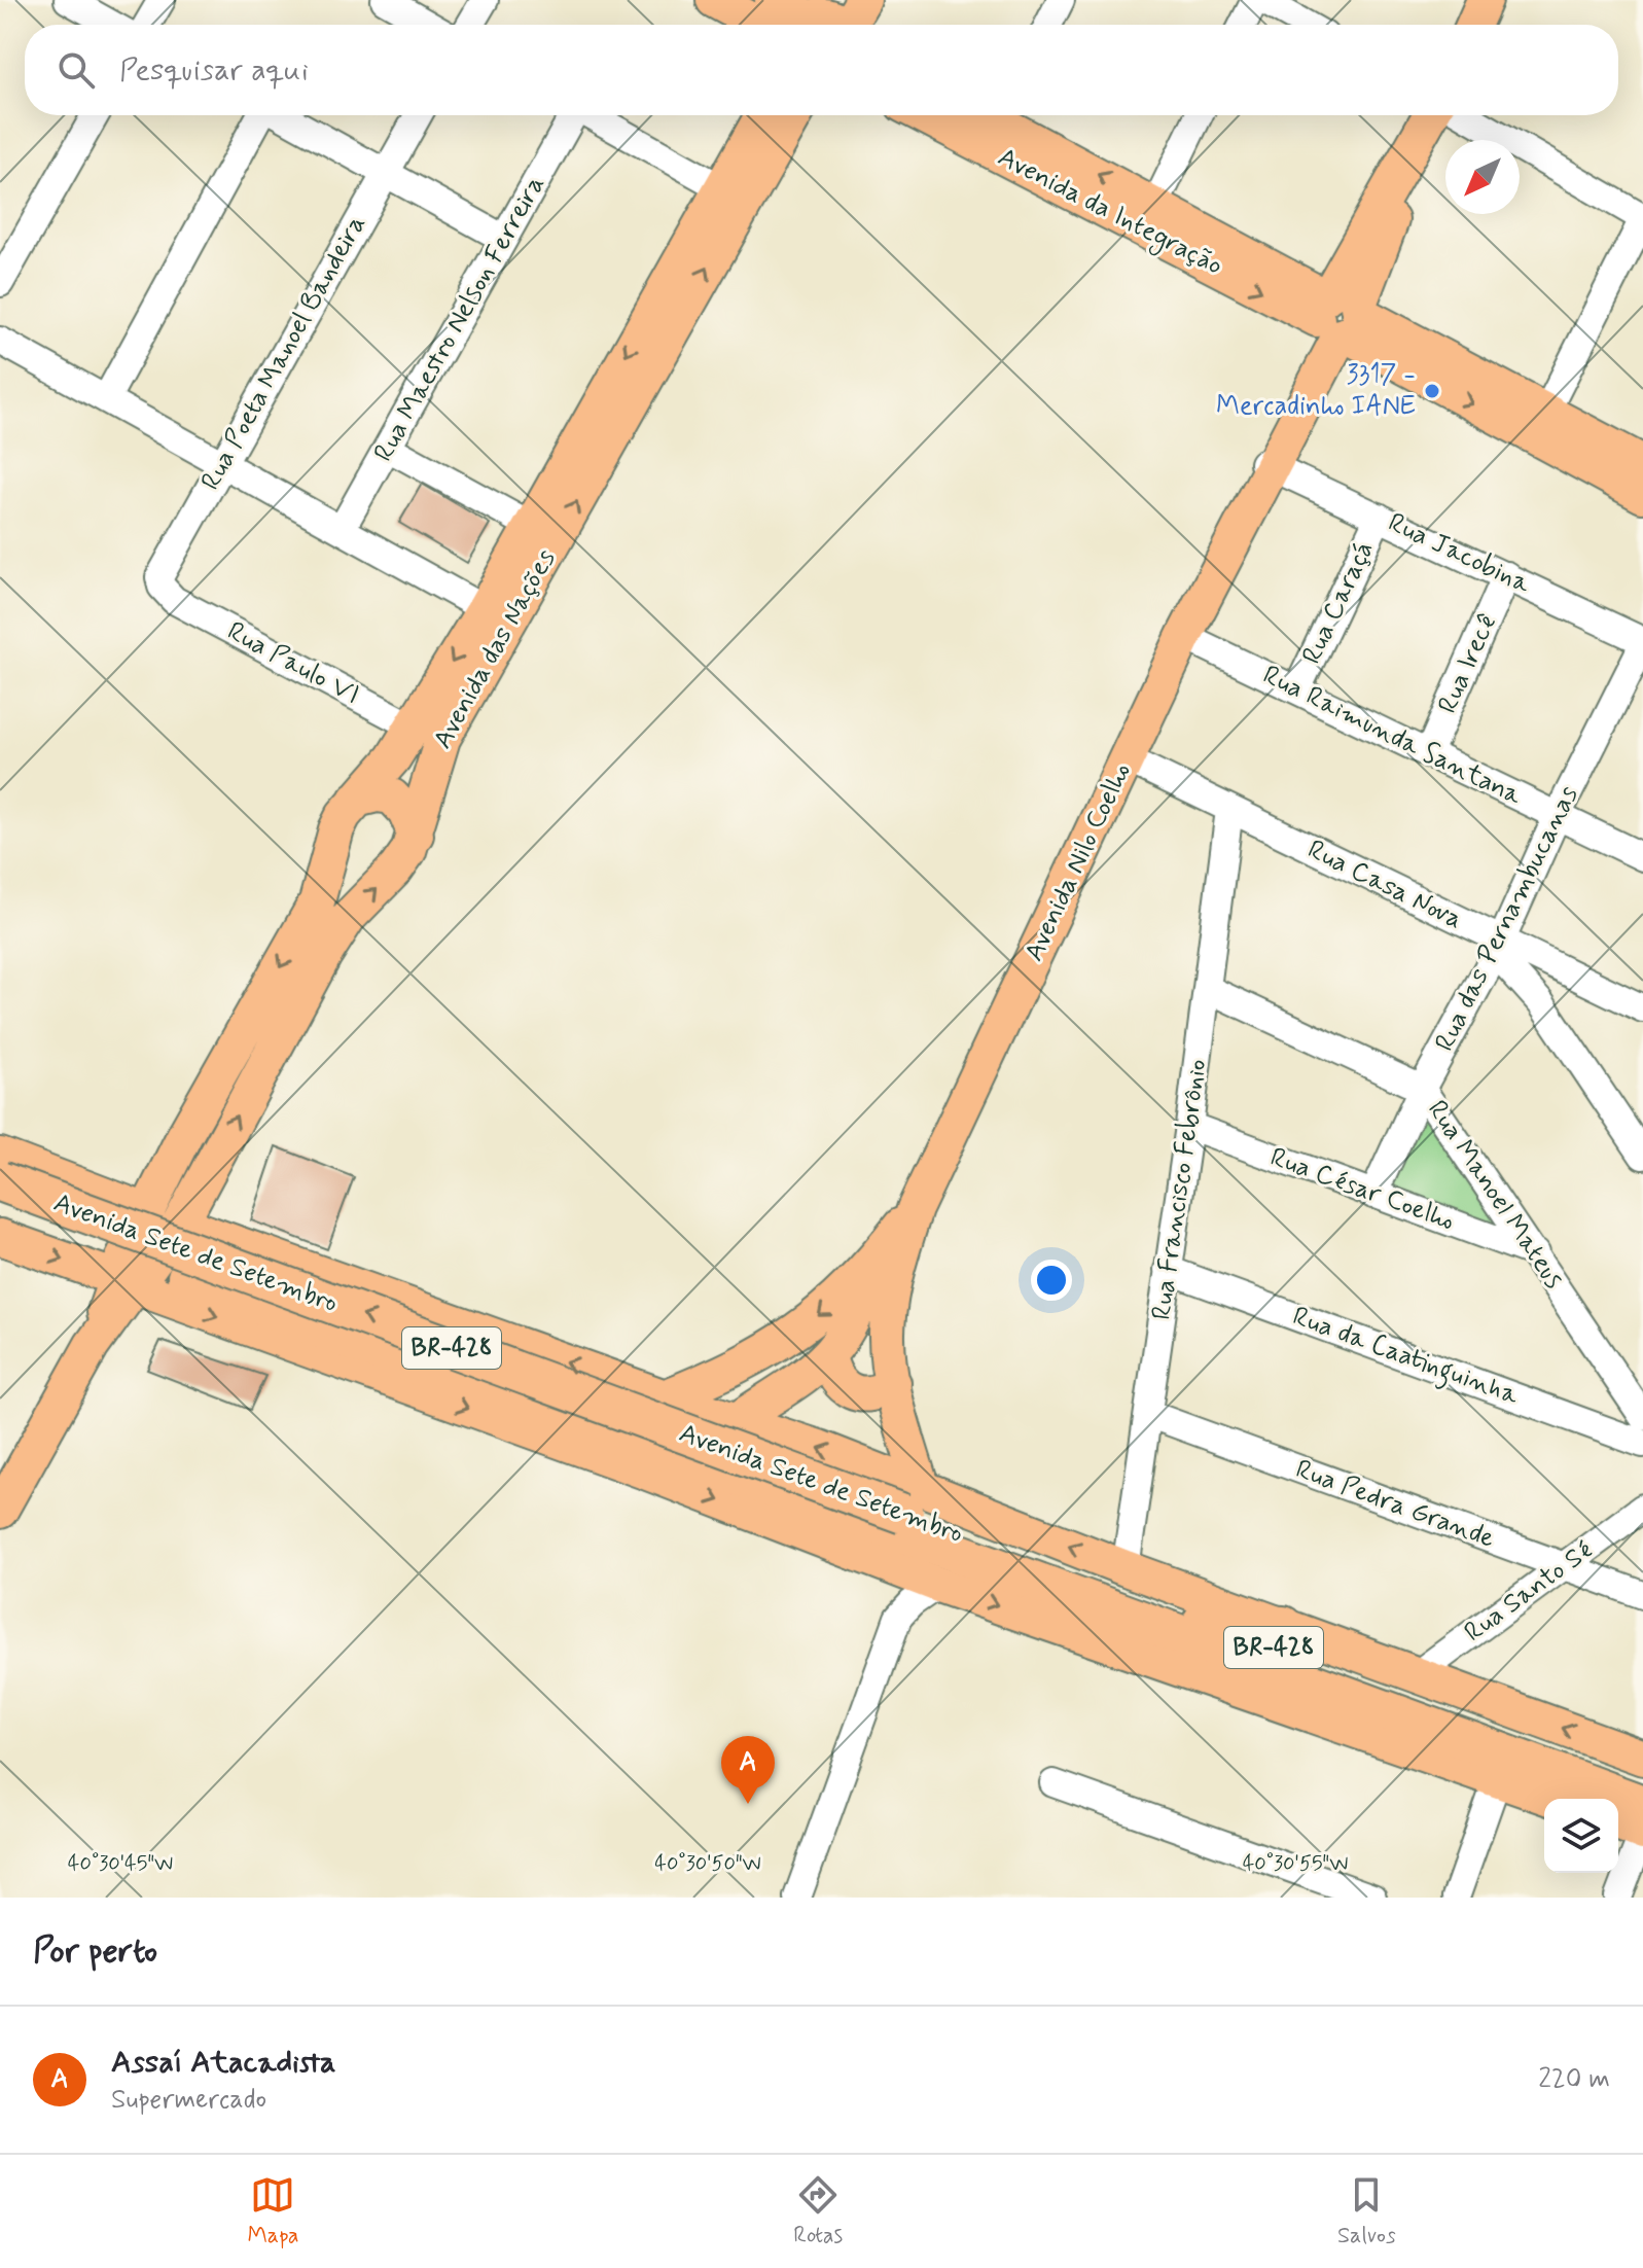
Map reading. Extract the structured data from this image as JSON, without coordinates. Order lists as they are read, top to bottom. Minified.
{"streets":{"highway":["Avenida Sete de Setembro","BR-428"],"main road":["Avenida da Integração","Avenida das Nações","Avenida Nilo Coelho"],"street":["Rua Maestro Nelson Ferreira","Rua Poeta Manoel Bandeira","Rua Jacobina","Rua Caraçá","Rua Paulo VI","Rua Irecê","Rua Raimunda Santana","Rua Casa Nova","Rua das Pernambucanas","Rua Francisco Febrônio","Rua César Coelho","Rua Manoel Mateus","Rua da Caatinguinha","Rua Pedra Grande","Rua Santo Sé"]},"crossings":[["Avenida da Integração","Avenida Nilo Coelho"],["Rua Poeta Manoel Bandeira","Rua Paulo VI"],["Rua Jacobina","Rua Caraçá"],["Rua Jacobina","Rua Irecê"],["Rua Jacobina","Avenida Nilo Coelho"],["Rua Jacobina","Rua das Pernambucanas"],["Rua Caraçá","Rua Raimunda Santana"],["Avenida das Nações","Rua Paulo VI"],["Avenida das Nações","Avenida Sete de Setembro"],["Rua Irecê","Rua Raimunda Santana"],["Rua Raimunda Santana","Avenida Nilo Coelho"],["Rua Raimunda Santana","Rua das Pernambucanas"],["Avenida Nilo Coelho","Rua Casa Nova"],["Rua Casa Nova","Rua das Pernambucanas"],["Rua Casa Nova","Rua Francisco Febrônio"],["Rua das Pernambucanas","Rua César Coelho"],["Rua das Pernambucanas","Rua Manoel Mateus"],["Rua Francisco Febrônio","Rua César Coelho"],["Rua Francisco Febrônio","Rua Manoel Mateus"],["Rua Francisco Febrônio","Avenida Sete de Setembro"],["Rua Francisco Febrônio","Rua da Caatinguinha"],["Rua Francisco Febrônio","Rua Pedra Grande"],["Rua César Coelho","Rua Manoel Mateus"],["Avenida Sete de Setembro","Rua Santo Sé"],["Rua Pedra Grande","Rua Santo Sé"]],"places":["3317 - Mercadinho IANE"],"north":"bottom left","page":{"search":"Pesquisar aqui","pins":"A","heading":"Por perto","list":[{"mark":"A","name":"Assaí Atacadista","note":"Supermercado","value":"220 m"}],"nav":["Mapa","Rotas","Salvos"]},"coordinates":["40°30'45\"W","40°30'50\"W","40°30'55\"W"]}
